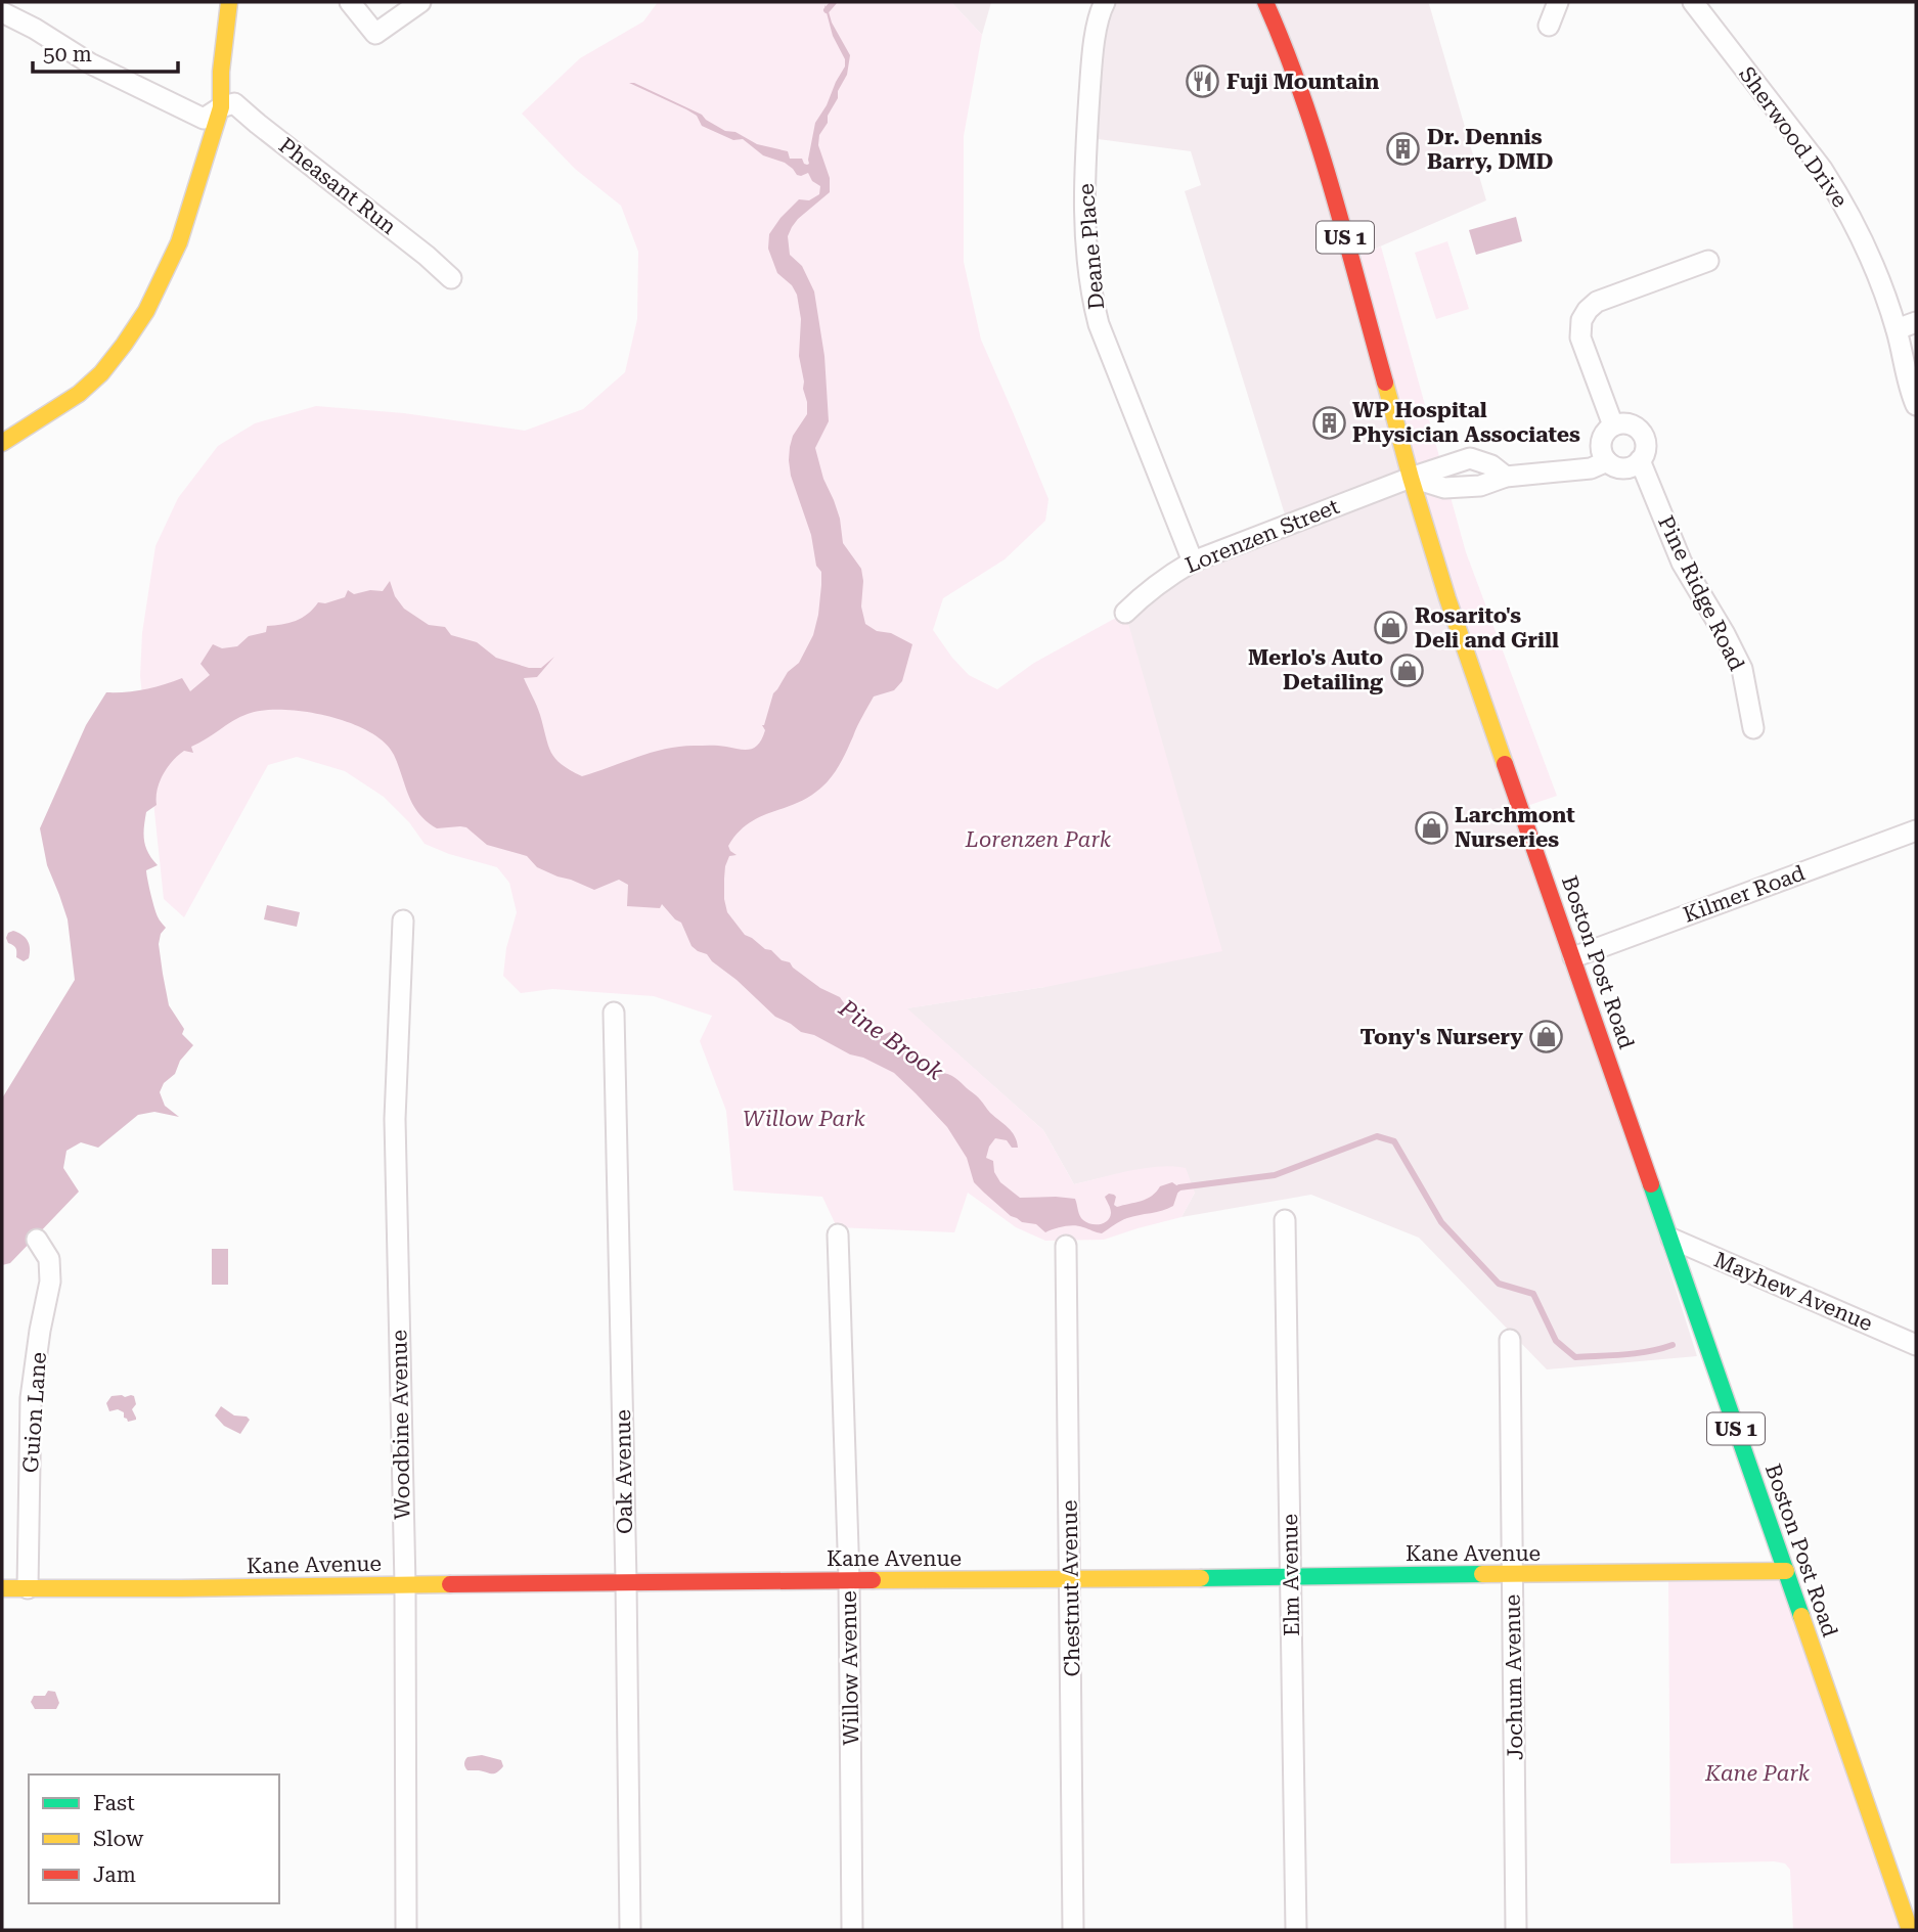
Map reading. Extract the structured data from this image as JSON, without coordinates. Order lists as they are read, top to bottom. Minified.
{"streets":{"street":["Sherwood Drive","Pheasant Run","US 1","Deane Place","Lorenzen Street","Pine Ridge Road","Kilmer Road","Boston Post Road","Mayhew Avenue","Guion Lane","Woodbine Avenue","Oak Avenue","Kane Avenue","Elm Avenue","Chestnut Avenue","Willow Avenue","Jochum Avenue"]},"crossings":[["Deane Place","Lorenzen Street"],["Lorenzen Street","Boston Post Road"],["Kilmer Road","Boston Post Road"],["Boston Post Road","Mayhew Avenue"],["Boston Post Road","Kane Avenue"],["Guion Lane","Kane Avenue"],["Woodbine Avenue","Kane Avenue"],["Oak Avenue","Kane Avenue"],["Kane Avenue","Elm Avenue"],["Kane Avenue","Chestnut Avenue"],["Kane Avenue","Willow Avenue"],["Kane Avenue","Jochum Avenue"]],"water":["Pine Brook"],"parks":["Lorenzen Park","Willow Park","Kane Park"],"places":{"restaurant":["Fuji Mountain"],"building":["Dr. Dennis Barry, DMD","WP Hospital Physician Associates"],"shop":["Rosarito's Deli and Grill","Merlo's Auto Detailing","Larchmont Nurseries","Tony's Nursery"]},"legend":["Fast","Slow","Jam"],"scale_bar":"50 m"}
